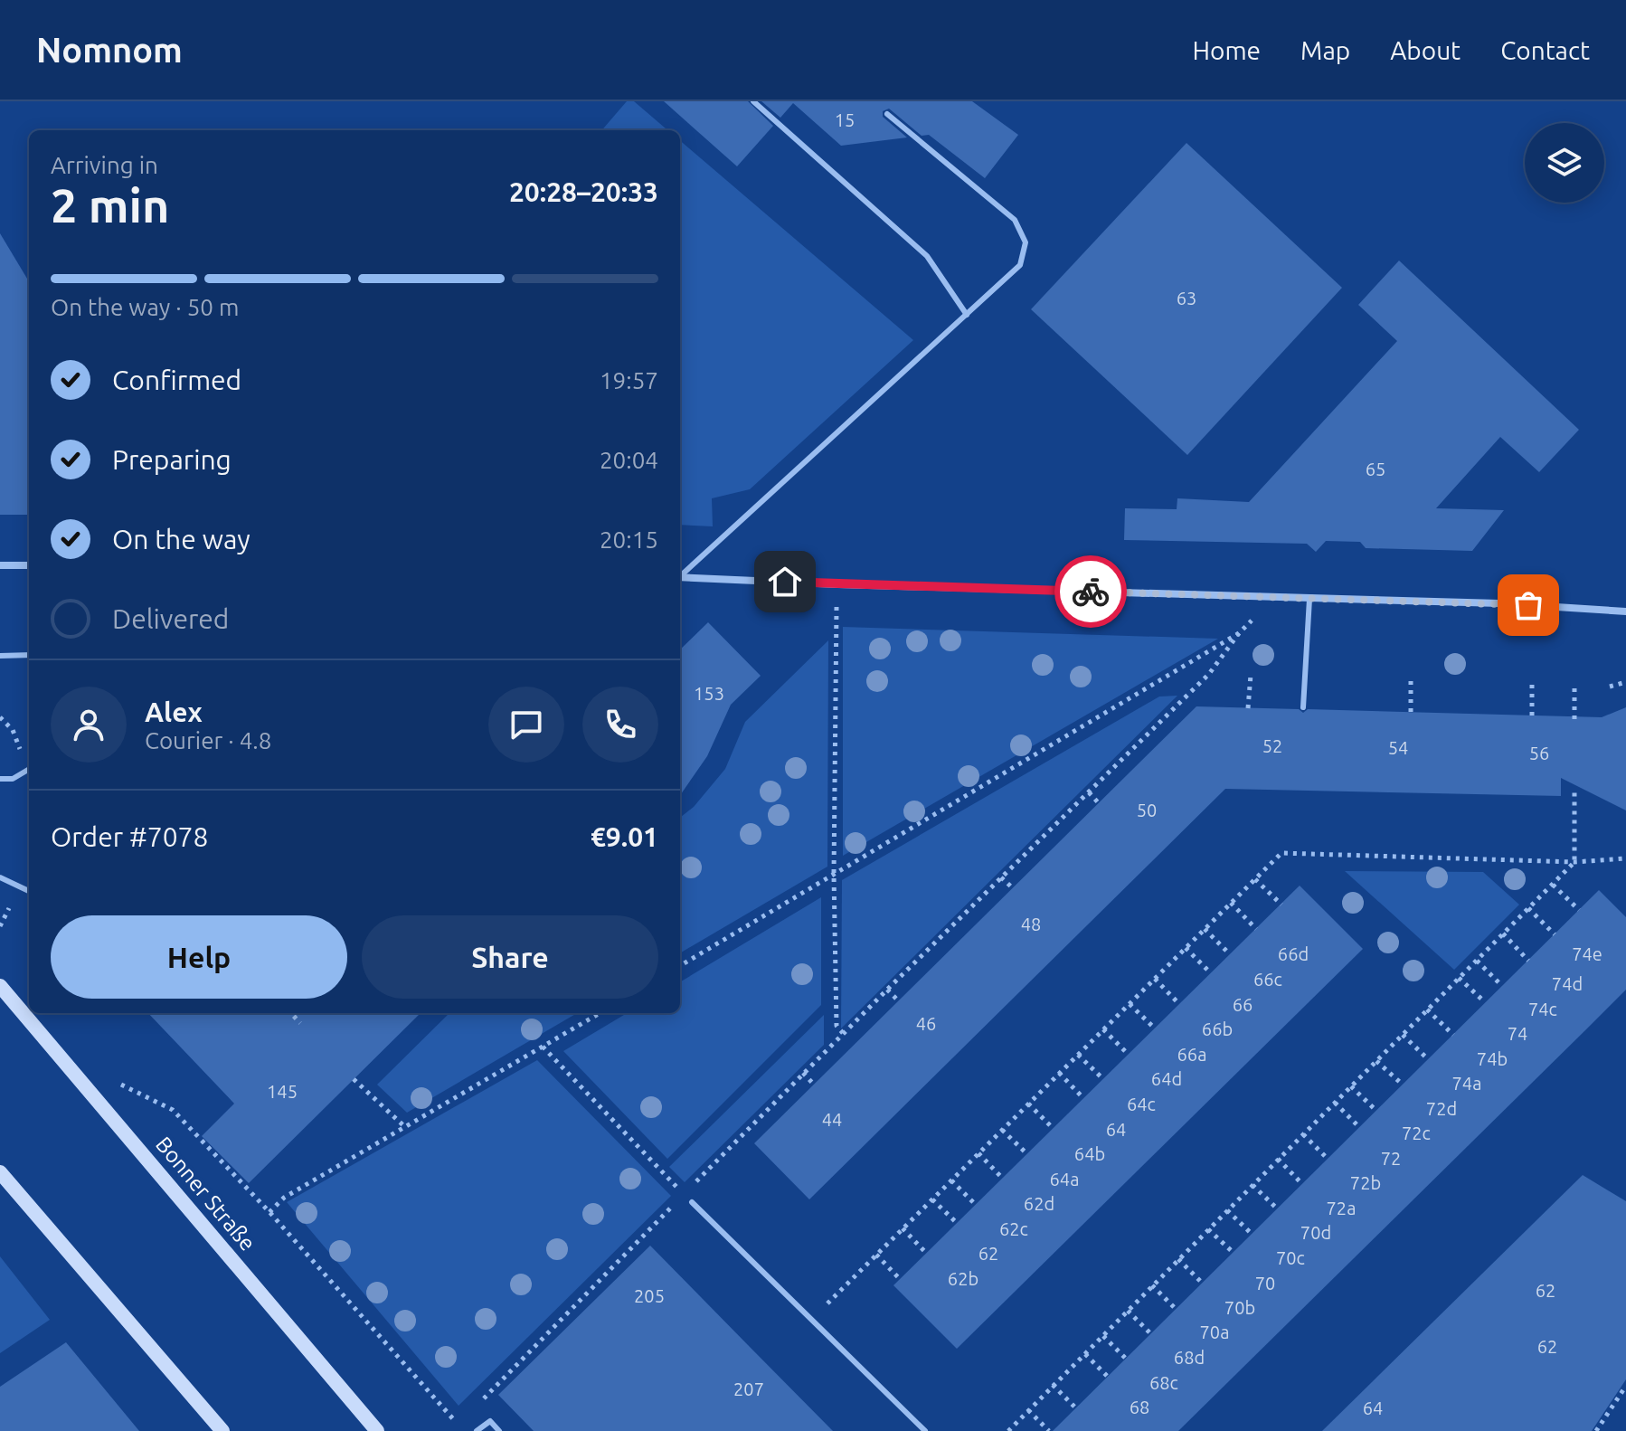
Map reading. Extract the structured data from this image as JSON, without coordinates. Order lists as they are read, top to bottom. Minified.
{"streets":{"main road":["Bonner Straße"]},"house_numbers":["15","63","65","153","52","54","56","50","48","66d","74e","66c","74d","66","74c","46","66b","74","66a","74b","64d","74a","145","64c","72d","44","64","72c","64b","72","64a","72b","62d","72a","62c","70d","62","70c","62b","70","62","205","70b","70a","62","68d","68c","207","68","64"],"page":{"header":"Nomnom","nav":["Home","Map","About","Contact"],"heading":["2 min","Arriving in","20:28–20:33"],"panel":["Alex","Courier · 4.8","Order #7078","€9.01"],"bar":"On the way · 50 m","list":[["Confirmed","19:57"],["Preparing","20:04"],["On the way","20:15"],"Delivered"],"buttons":["Help","Share"]}}
